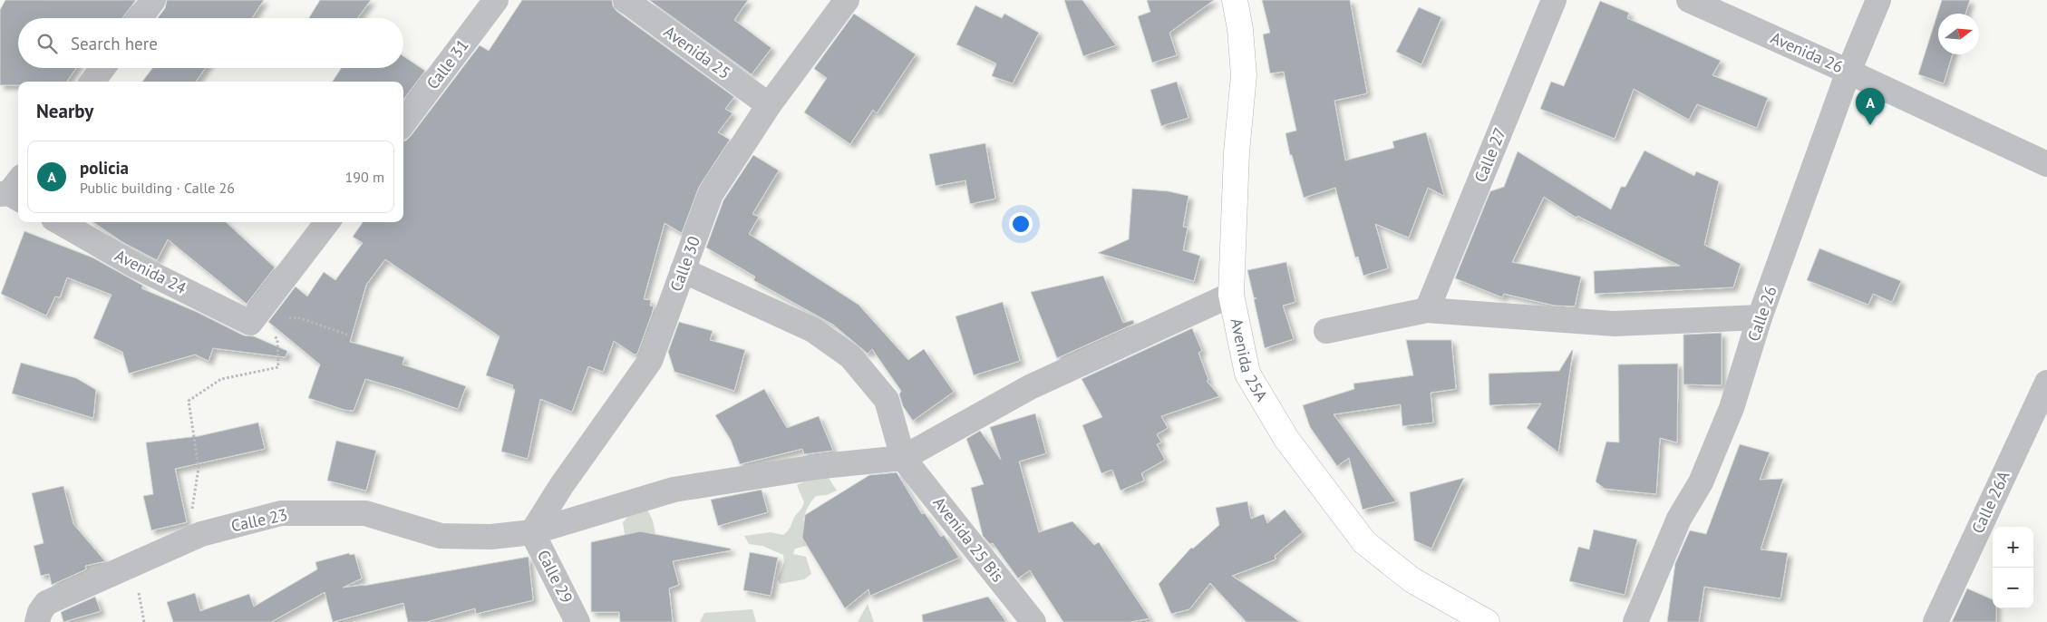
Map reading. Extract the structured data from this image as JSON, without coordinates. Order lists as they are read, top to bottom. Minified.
{"streets":{"main road":["Avenida 25A"],"street":["Avenida 25","Avenida 26","Calle 31","Calle 27","Calle 30","Avenida 24","Calle 26","Calle 26A","Calle 23","Avenida 25 Bis","Calle 29"]},"crossings":[["Avenida 25","Calle 30"],["Avenida 26","Calle 26"],["Calle 30","Calle 23"],["Calle 30","Calle 29"],["Calle 23","Avenida 25 Bis"],["Calle 23","Calle 29"]],"north":"right","page":{"search":"Search here","heading":"Nearby","pins":"A","list":[{"mark":"A","name":"policia","note":"Public building · Calle 26","value":"190 m"}],"map_buttons":["+","−"]}}
